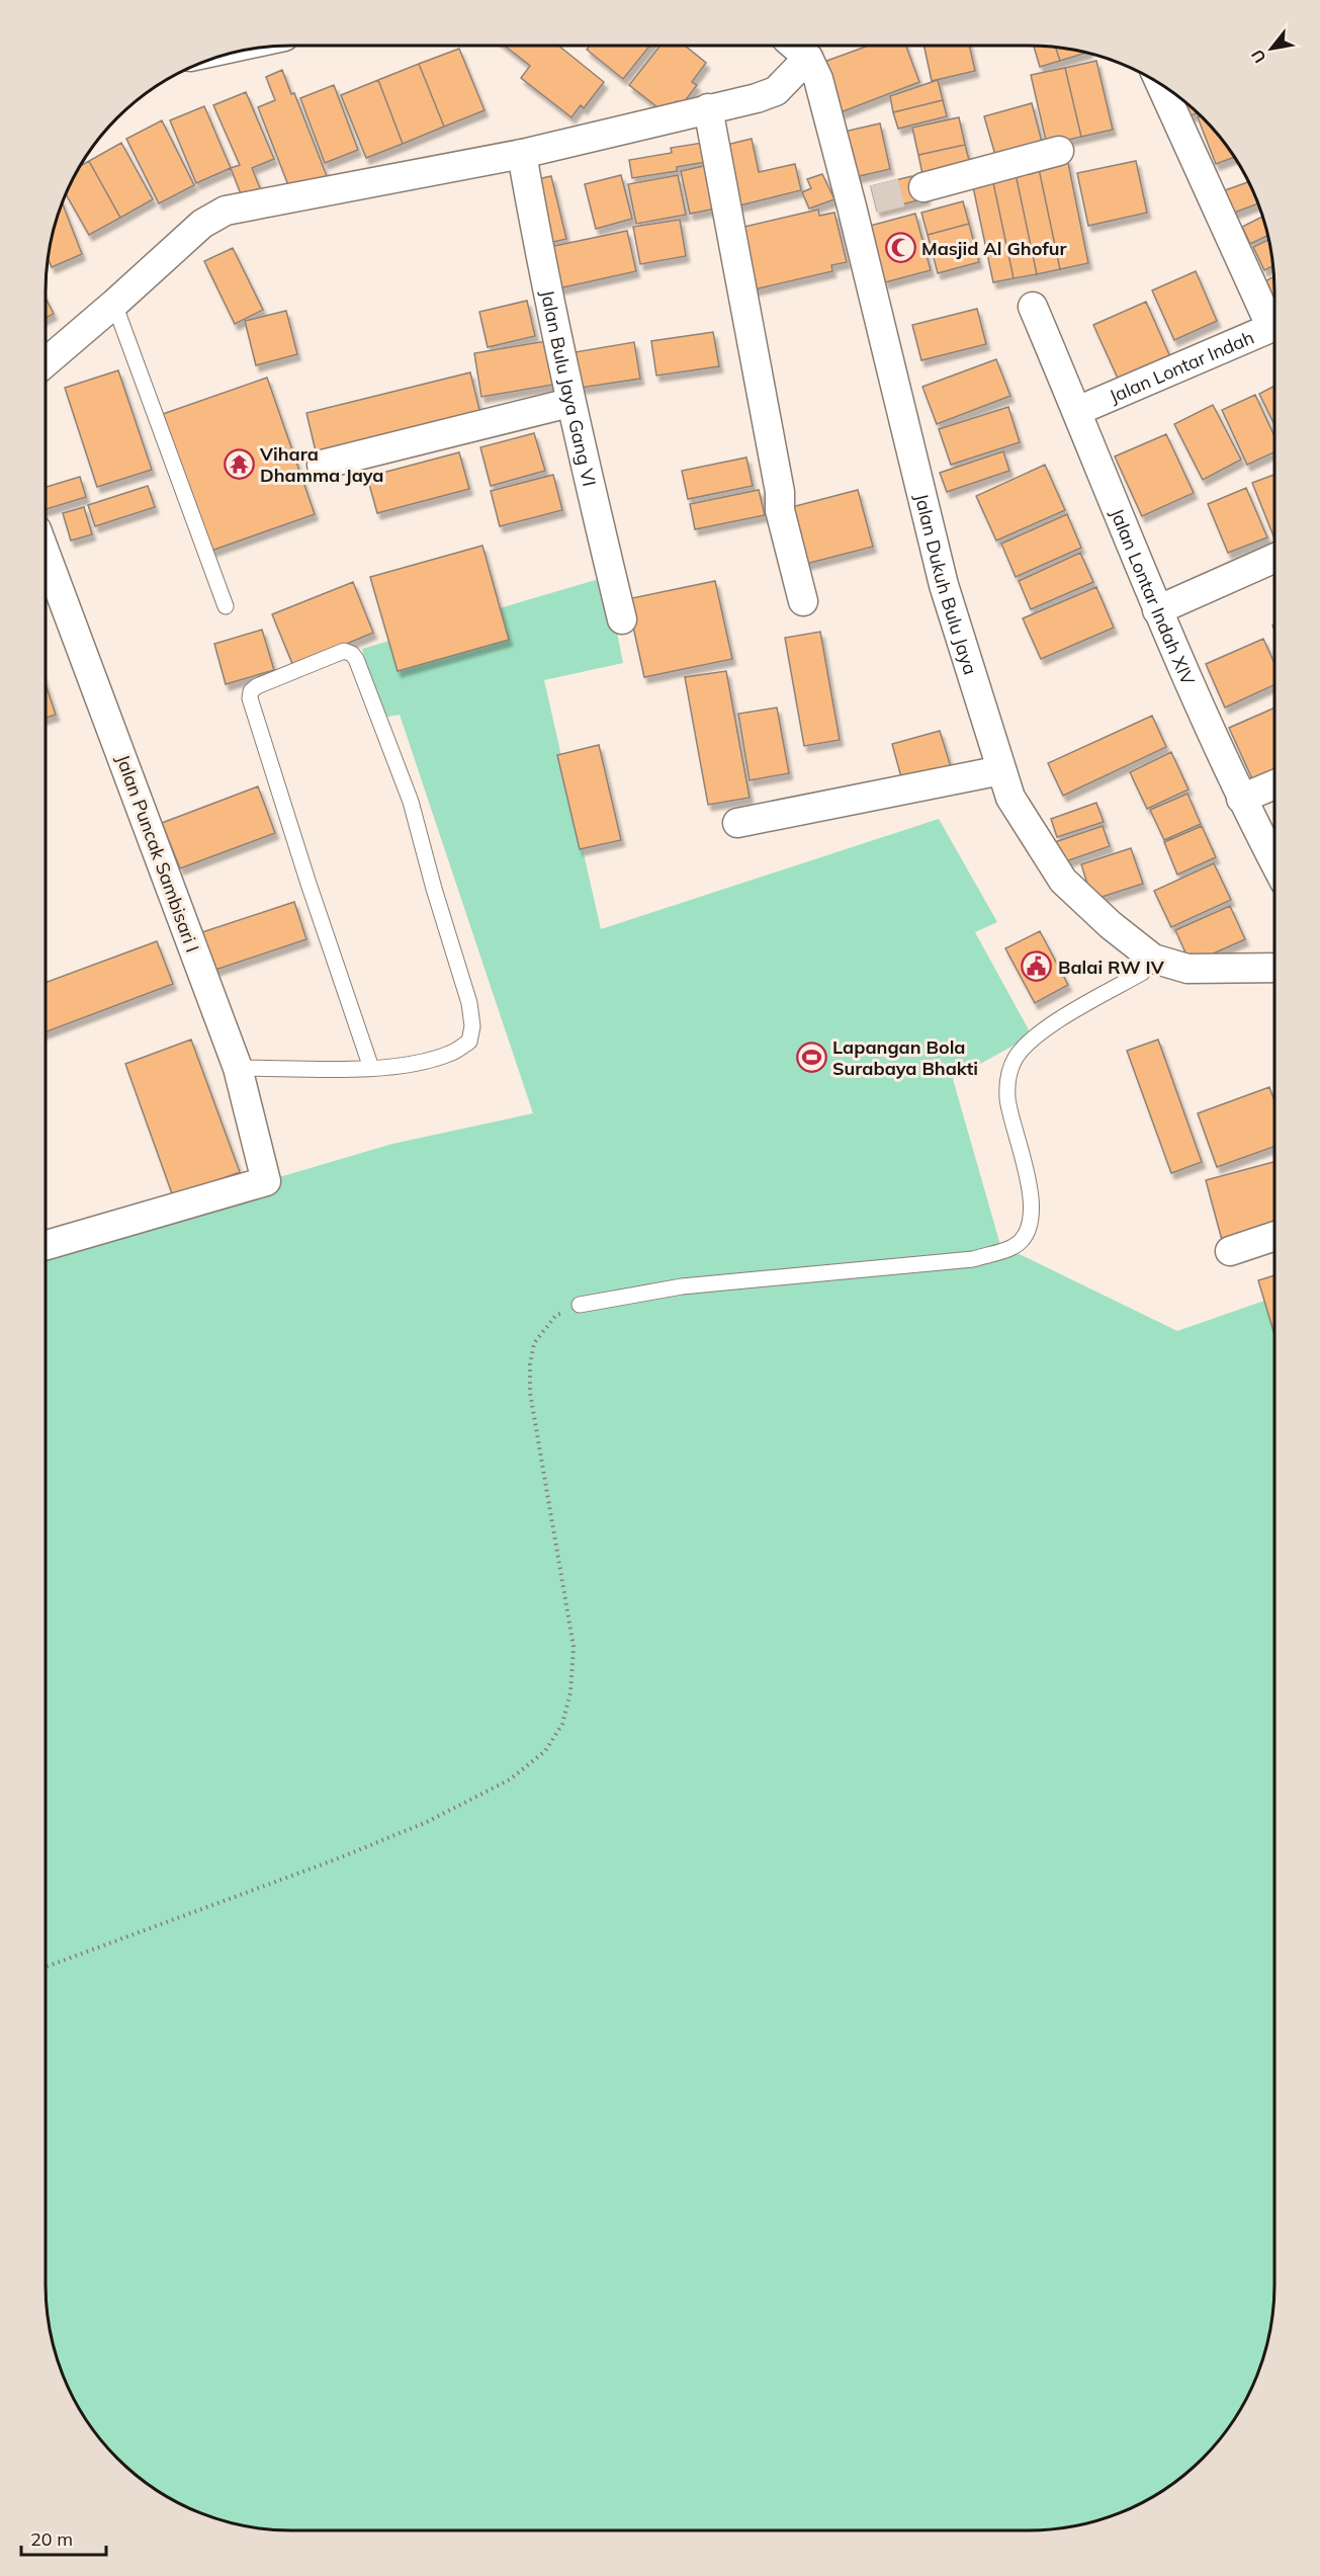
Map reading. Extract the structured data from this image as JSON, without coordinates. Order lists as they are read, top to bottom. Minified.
{"streets":{"street":["Jalan Lontar Indah","Jalan Bulu Jaya Gang VI","Jalan Dukuh Bulu Jaya","Jalan Lontar Indah XIV","Jalan Puncak Sambisari I"]},"crossings":[["Jalan Lontar Indah","Jalan Lontar Indah XIV"]],"places":{"mosque":["Masjid Al Ghofur"],"temple":["Vihara Dhamma Jaya"],"public building":["Balai RW IV"],"sports":["Lapangan Bola Surabaya Bhakti"]},"scale_bar":"20 m","north":"bottom left"}
